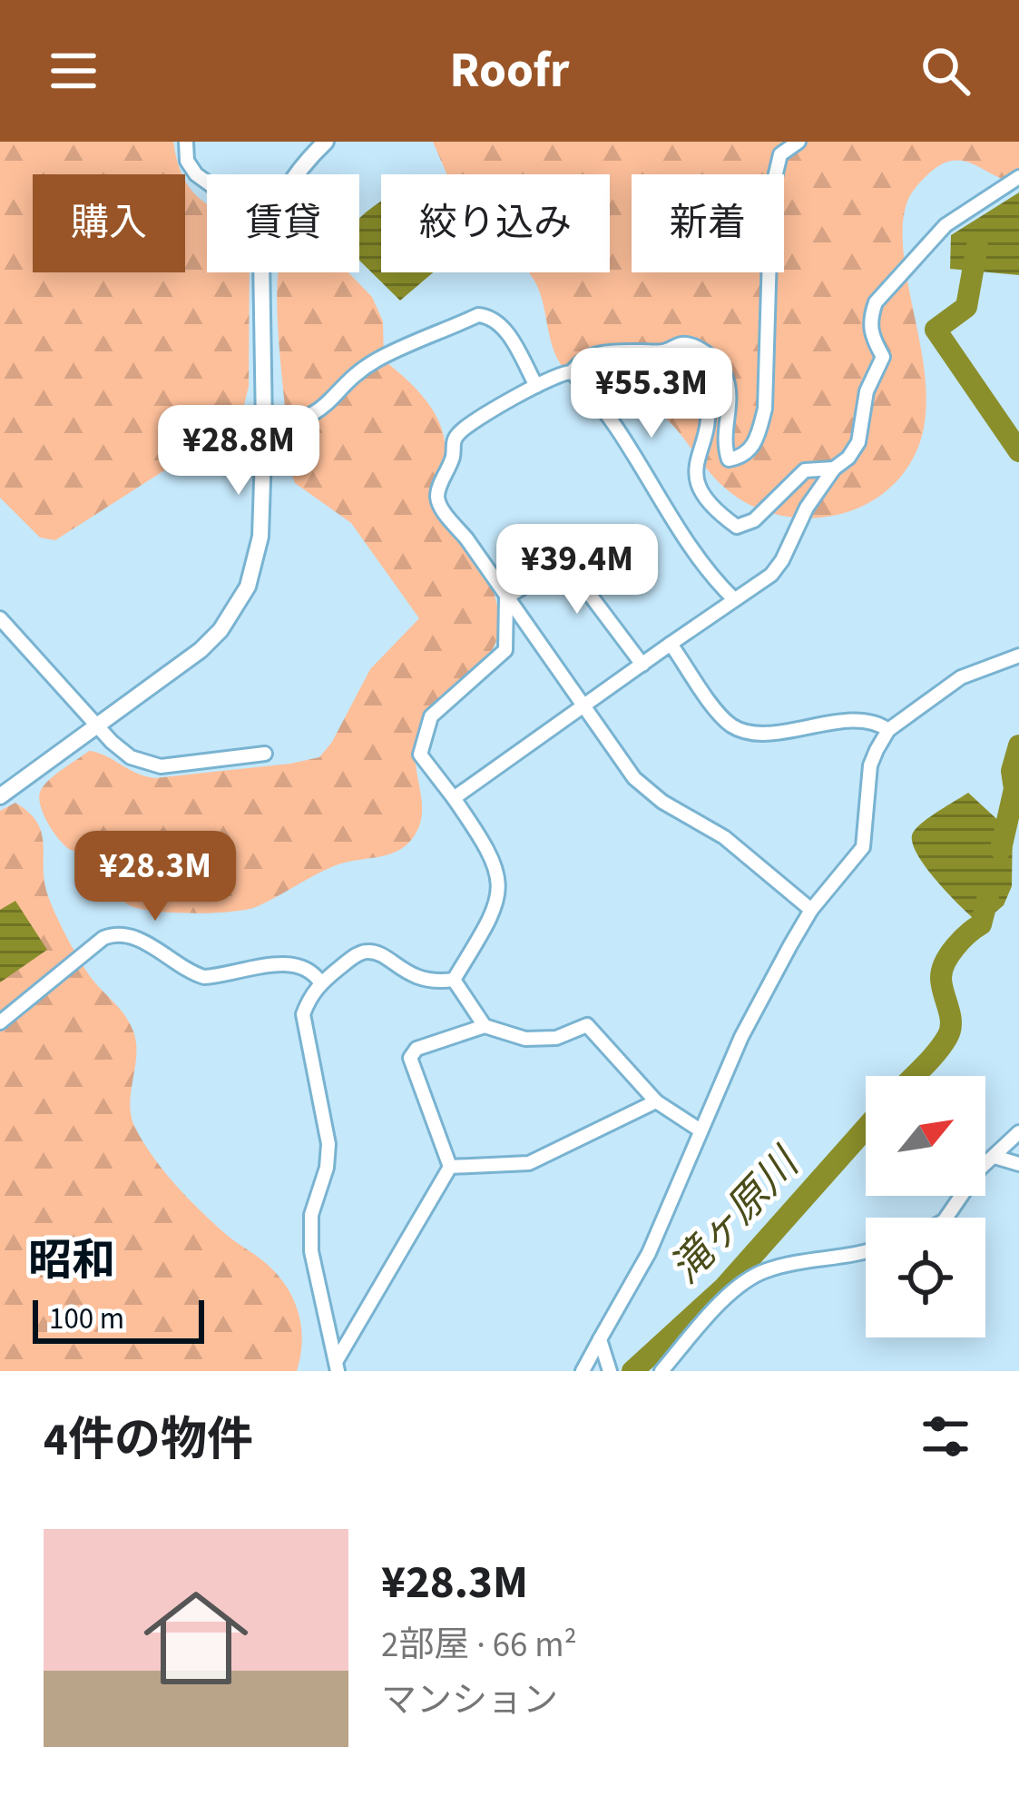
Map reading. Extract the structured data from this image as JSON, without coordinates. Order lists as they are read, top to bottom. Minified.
{"districts":["昭和"],"water":["滝ヶ原川"],"scale_bar":"100 m","north":"top right","page":{"header":"Roofr","chip":["購入","賃貸","絞り込み","新着"],"price":["¥55.3M","¥28.8M","¥39.4M","¥28.3M"],"scale":"100 m","heading":"4件の物件","list":[{"name":"¥28.3M","note":"2部屋 · 66 m² · マンション"}]}}
